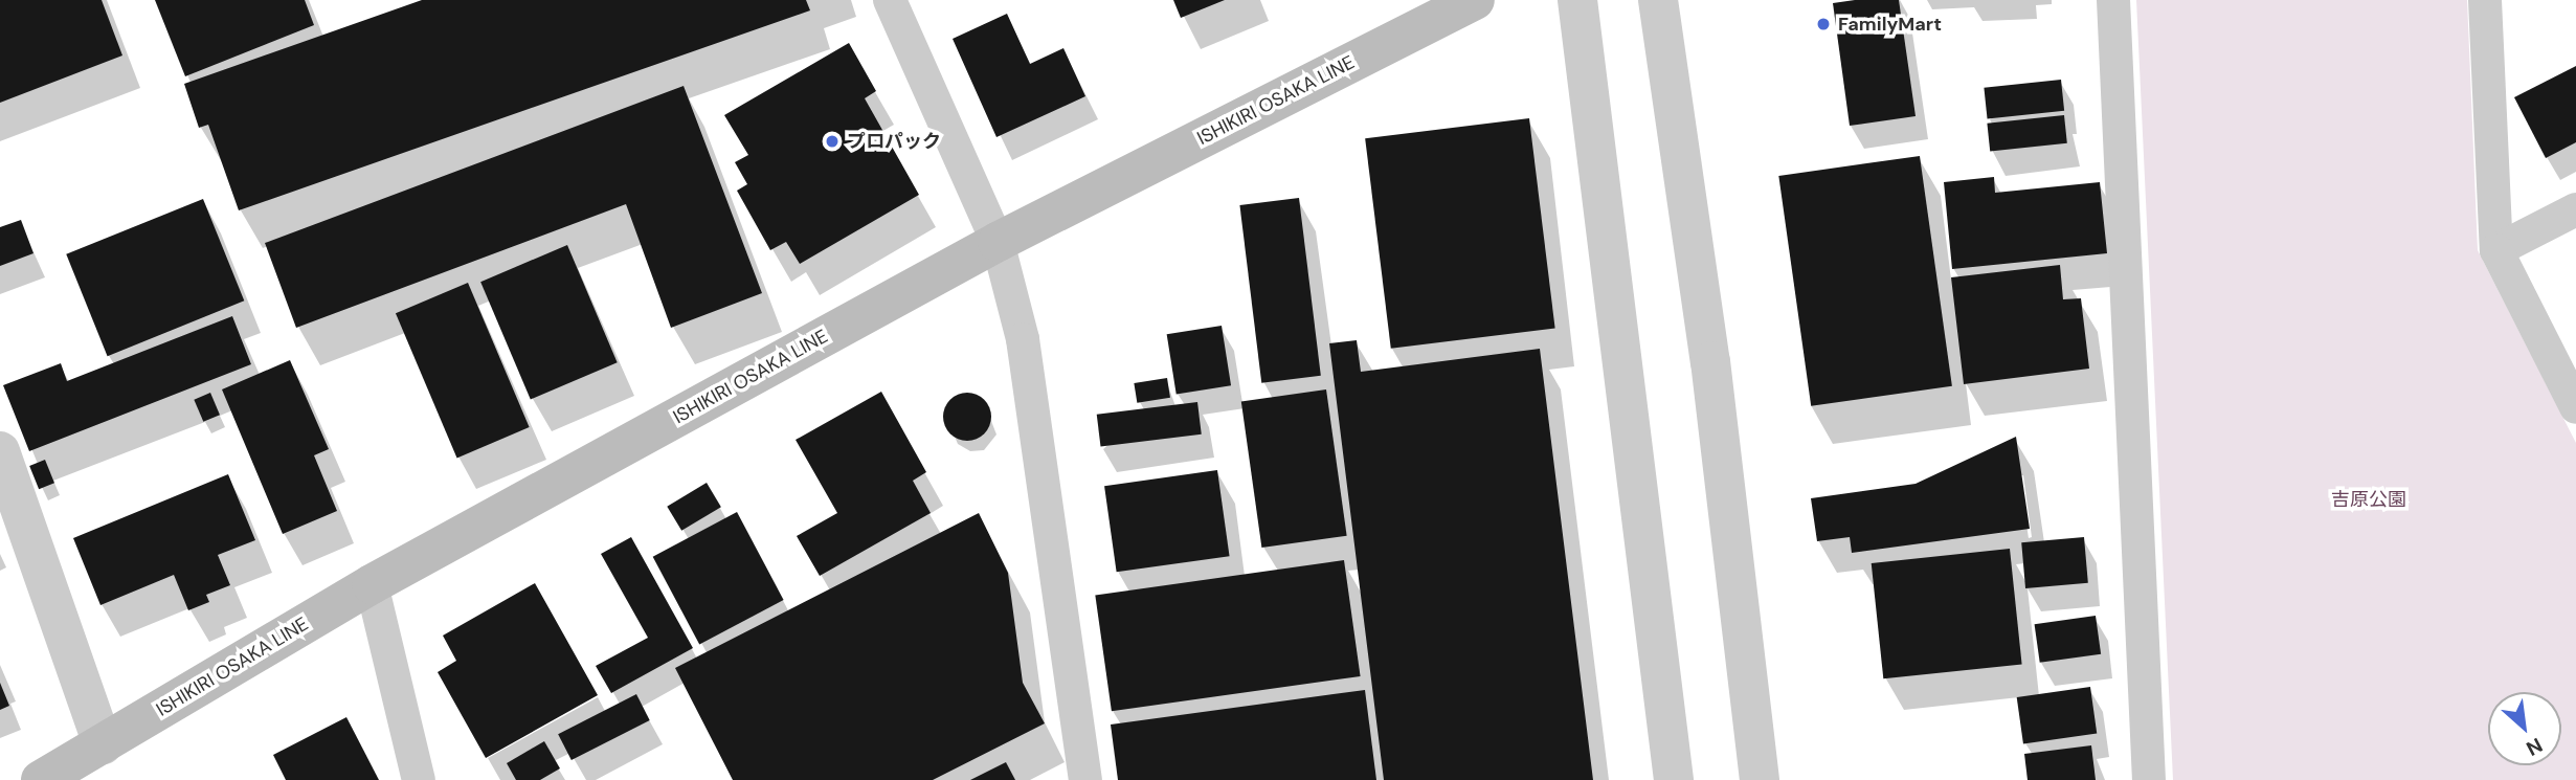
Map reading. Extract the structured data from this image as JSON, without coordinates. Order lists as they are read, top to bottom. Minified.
{"streets":{"main road":["ISHIKIRI OSAKA LINE"]},"parks":["吉原公園"],"places":["FamilyMart","プロパック"],"north":"bottom right"}
